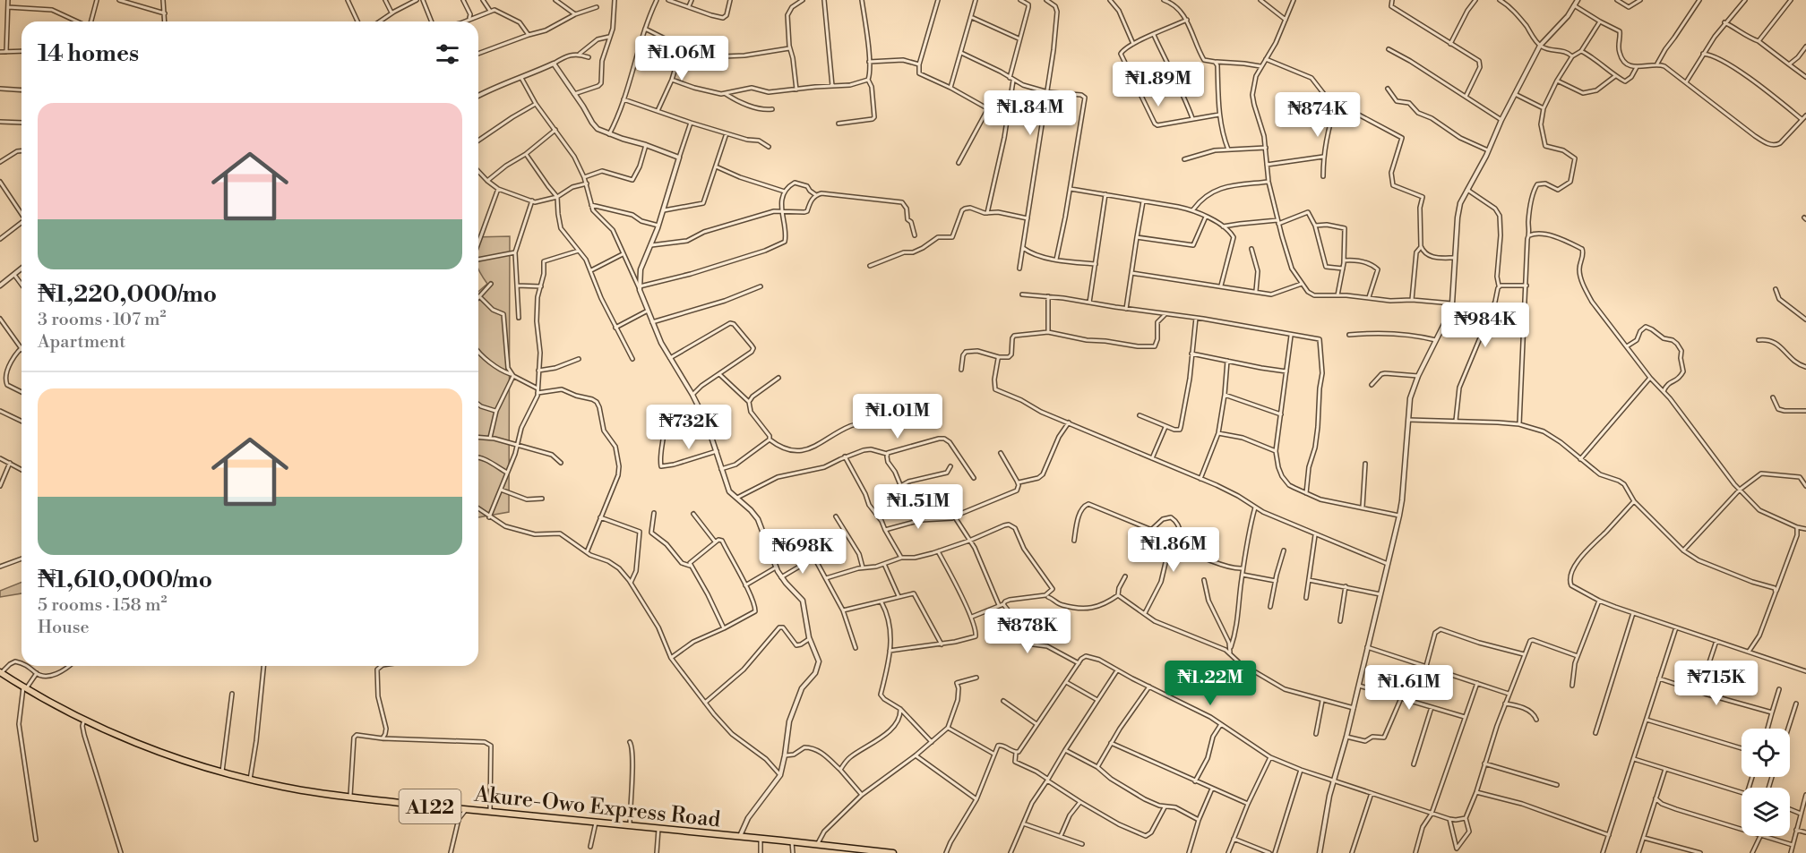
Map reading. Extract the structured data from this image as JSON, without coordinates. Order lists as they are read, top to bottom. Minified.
{"streets":{"highway":["A122","Akure-Owo Express Road"]},"page":{"heading":"14 homes","price":["₦1.06M","₦1.89M","₦1.84M","₦874K","₦984K","₦1.01M","₦732K","₦1.51M","₦1.86M","₦698K","₦878K","₦1.22M","₦715K","₦1.61M"],"list":[{"name":"₦1,220,000/mo","note":"3 rooms · 107 m² · Apartment"},{"name":"₦1,610,000/mo","note":"5 rooms · 158 m² · House"}]}}
